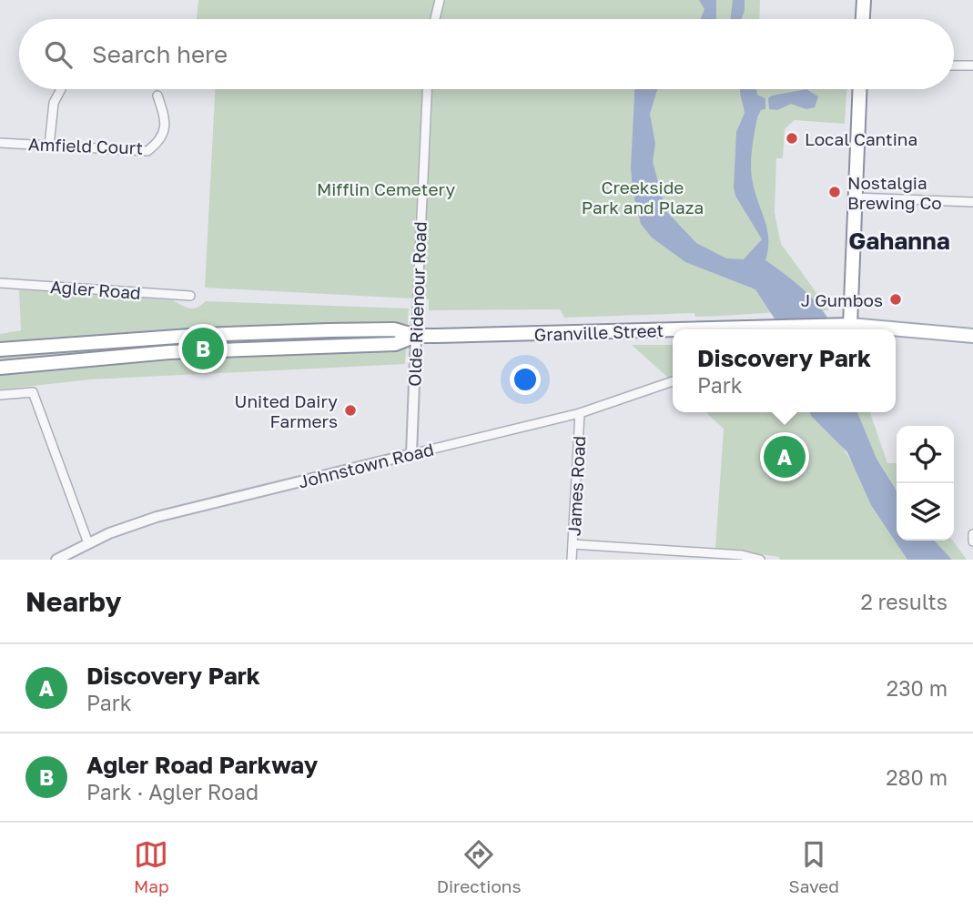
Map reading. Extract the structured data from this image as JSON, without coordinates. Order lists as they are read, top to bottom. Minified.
{"streets":{"main road":["Granville Street"],"street":["Amfield Court","Agler Road","Olde Ridenour Road","Johnstown Road","James Road"]},"crossings":[["Olde Ridenour Road","Granville Street"],["Olde Ridenour Road","Johnstown Road"],["Johnstown Road","James Road"]],"districts":["Gahanna"],"parks":["Creekside Park and Plaza","Mifflin Cemetery"],"places":["Local Cantina","Nostalgia Brewing Co","J Gumbos","United Dairy Farmers"],"page":{"search":"Search here","pins":["B","A"],"popup":["Discovery Park","Park"],"heading":["Nearby","2 results"],"list":[{"mark":"A","name":"Discovery Park","note":"Park","value":"230 m"},{"mark":"B","name":"Agler Road Parkway","note":"Park · Agler Road","value":"280 m"}],"nav":["Map","Directions","Saved"]}}
